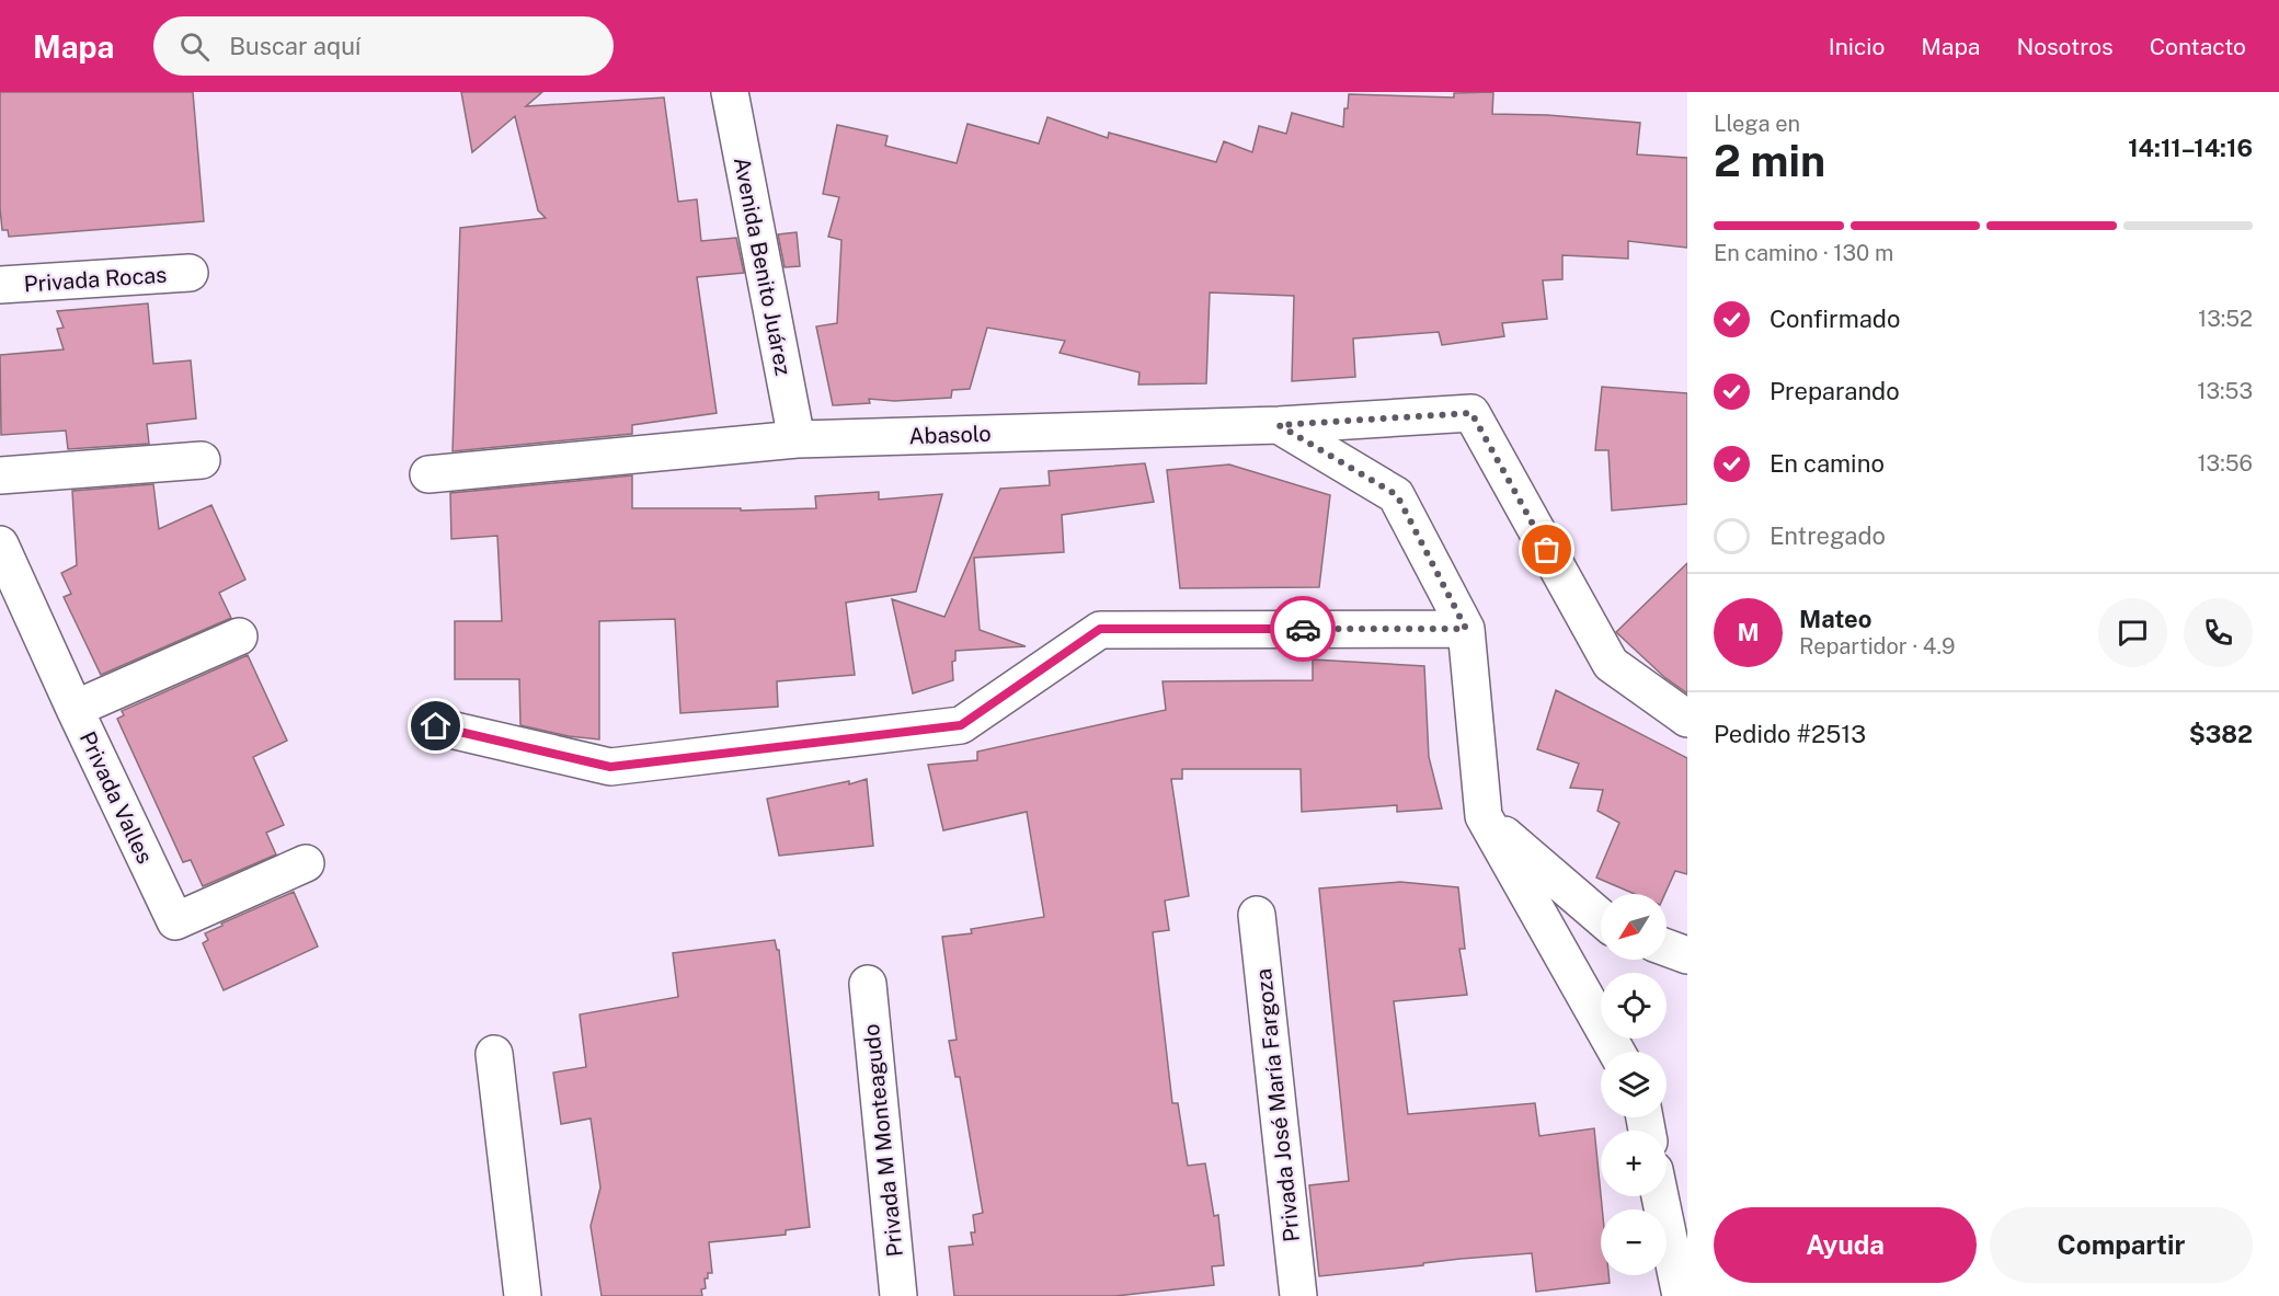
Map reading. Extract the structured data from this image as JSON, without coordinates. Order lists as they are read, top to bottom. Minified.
{"streets":{"street":["Avenida Benito Juárez","Privada Rocas","Abasolo","Privada Valles","Privada José María Fargoza","Privada M Monteagudo"]},"crossings":[["Avenida Benito Juárez","Abasolo"]],"north":"bottom left","page":{"header":"Mapa","search":"Buscar aquí","nav":["Inicio","Mapa","Nosotros","Contacto"],"heading":["2 min","Llega en","14:11–14:16"],"panel":["Mateo","Repartidor · 4.9","Pedido #2513","$382"],"bar":"En camino · 130 m","list":[["Confirmado","13:52"],["Preparando","13:53"],["En camino","13:56"],"Entregado"],"round":"M","map_buttons":["+","−"],"buttons":["Ayuda","Compartir"]}}
